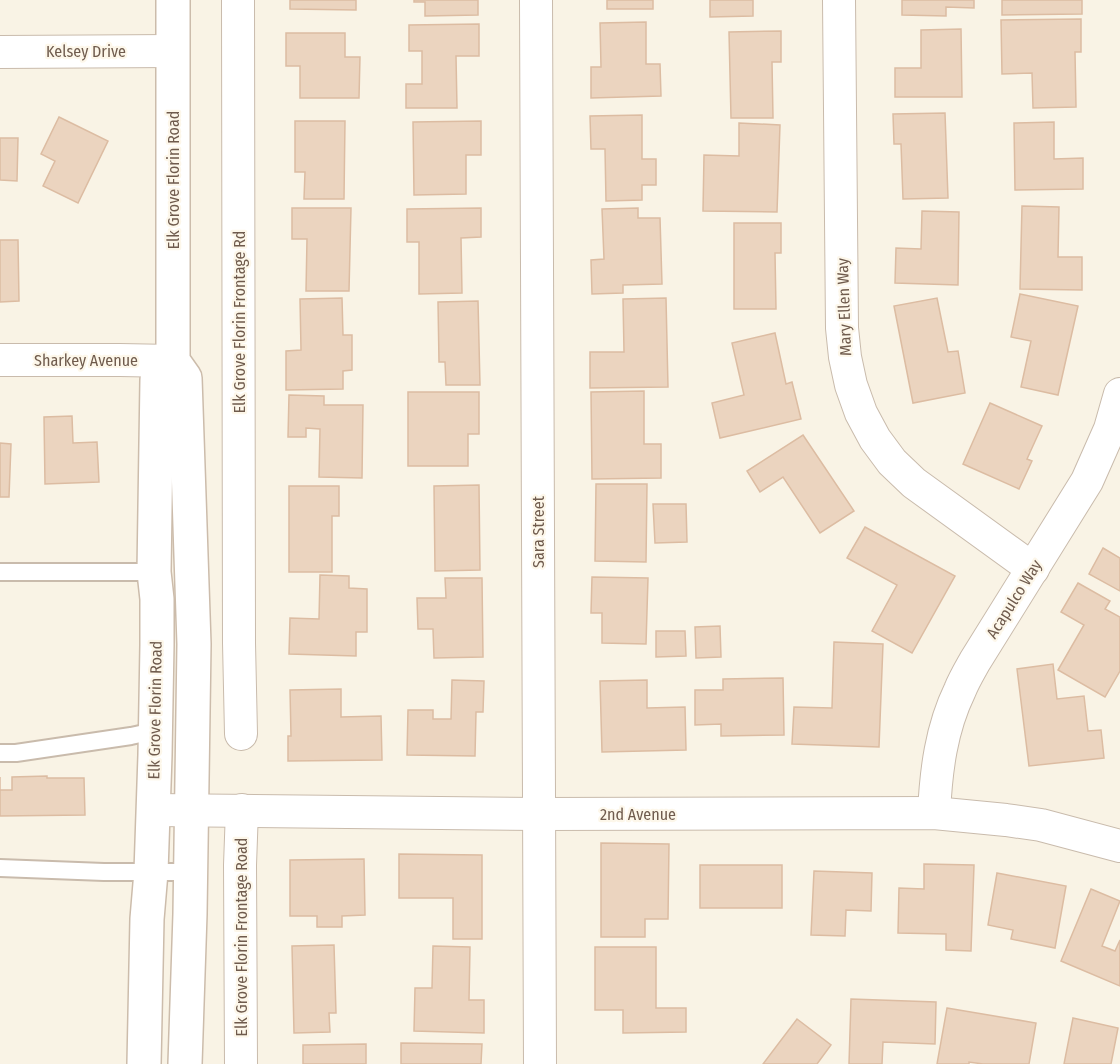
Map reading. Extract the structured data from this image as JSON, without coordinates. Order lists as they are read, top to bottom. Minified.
{"streets":{"main road":["Elk Grove Florin Road"],"street":["Kelsey Drive","Mary Ellen Way","Elk Grove Florin Frontage Rd","Sharkey Avenue","Sara Street","Acapulco Way","2nd Avenue","Elk Grove Florin Frontage Road"]},"crossings":[["Kelsey Drive","Elk Grove Florin Road"],["Elk Grove Florin Road","Sharkey Avenue"],["Elk Grove Florin Road","2nd Avenue"],["Mary Ellen Way","Acapulco Way"],["Sara Street","2nd Avenue"],["Acapulco Way","2nd Avenue"],["2nd Avenue","Elk Grove Florin Frontage Road"]]}
